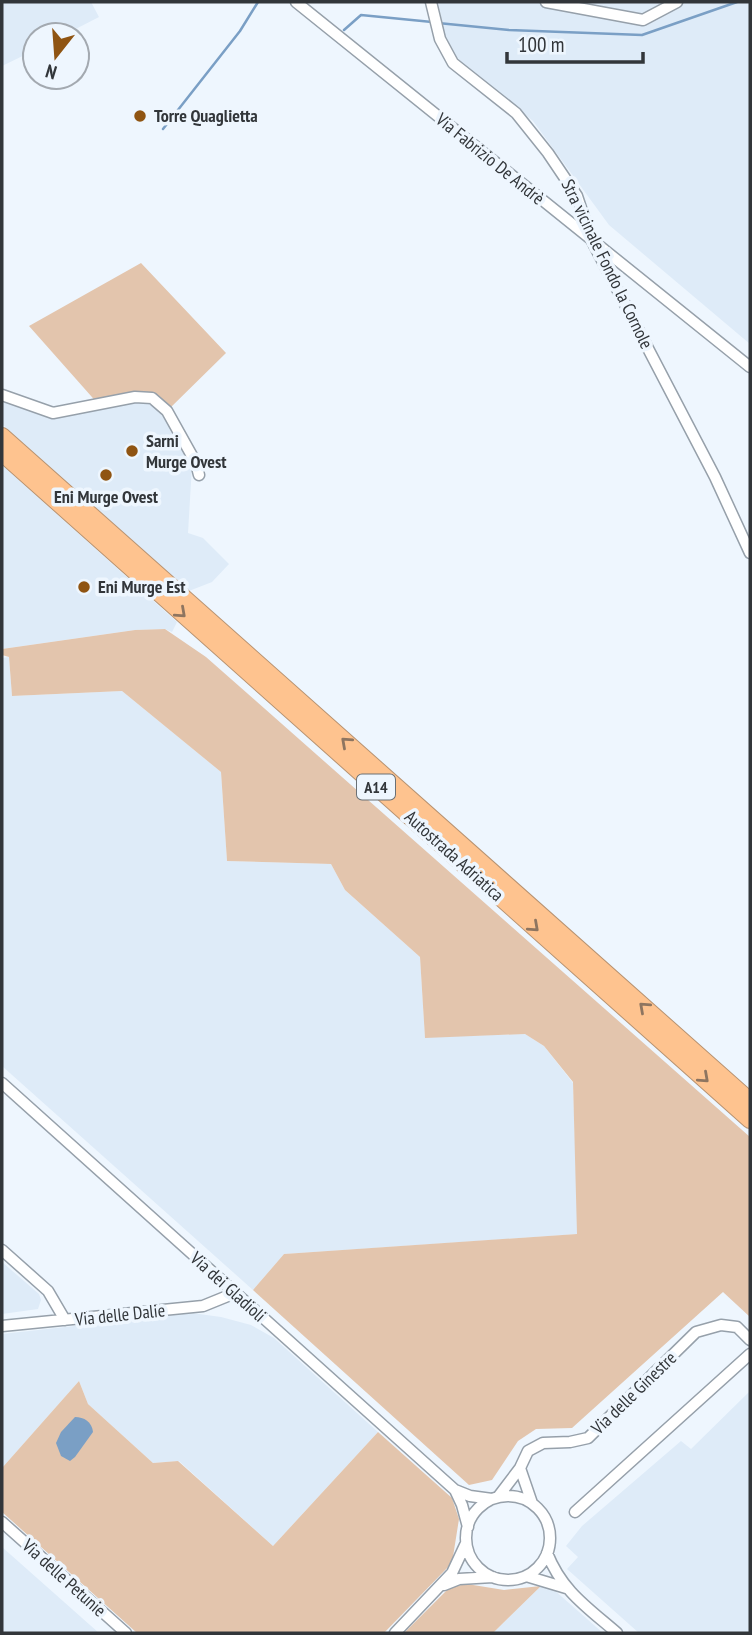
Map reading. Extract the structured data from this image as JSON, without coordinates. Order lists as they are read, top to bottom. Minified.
{"streets":{"highway":["A14","Autostrada Adriatica"],"street":["Via Fabrizio De Andrè","Stra vicinale Fondo la Cornole","Via dei Gladioli","Via delle Dalie","Via delle Ginestre","Via delle Petunie"]},"crossings":[["Via Fabrizio De Andrè","Stra vicinale Fondo la Cornole"],["Via dei Gladioli","Via delle Dalie"],["Via dei Gladioli","Via delle Ginestre"]],"places":["Torre Quaglietta","Sarni Murge Ovest","Eni Murge Ovest","Eni Murge Est"],"scale_bar":"100 m","north":"bottom"}
